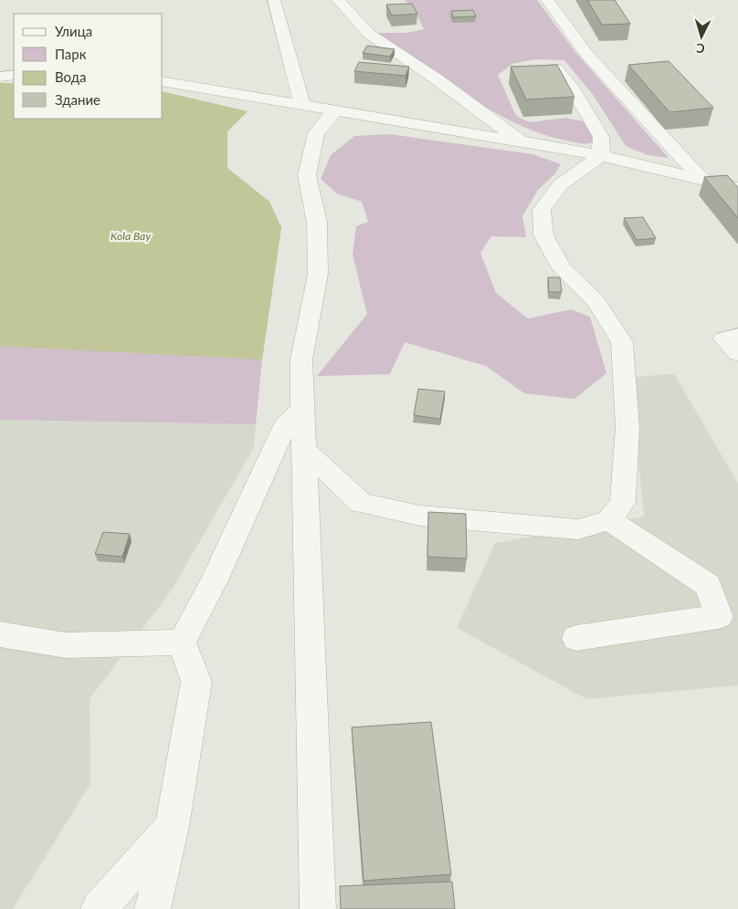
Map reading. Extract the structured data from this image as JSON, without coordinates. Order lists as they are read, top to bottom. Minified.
{"water":["Kola Bay"],"legend":["Улица","Парк","Вода","Здание"],"north":"bottom"}
